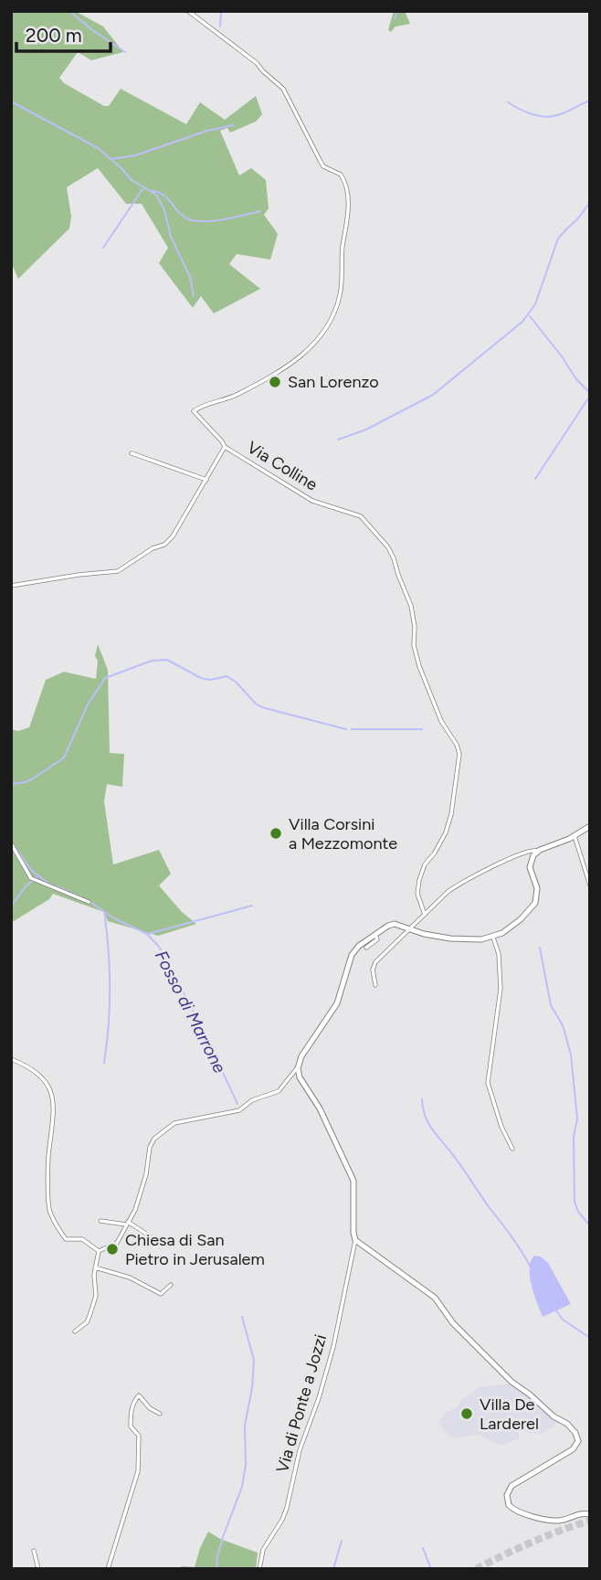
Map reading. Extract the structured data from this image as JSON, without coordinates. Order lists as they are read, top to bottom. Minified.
{"streets":{"street":["Via Colline","Via di Ponte a Jozzi"]},"water":["Fosso di Marrone"],"places":["San Lorenzo","Villa Corsini a Mezzomonte","Chiesa di San Pietro in Jerusalem","Villa De Larderel"],"scale_bar":"200 m"}
